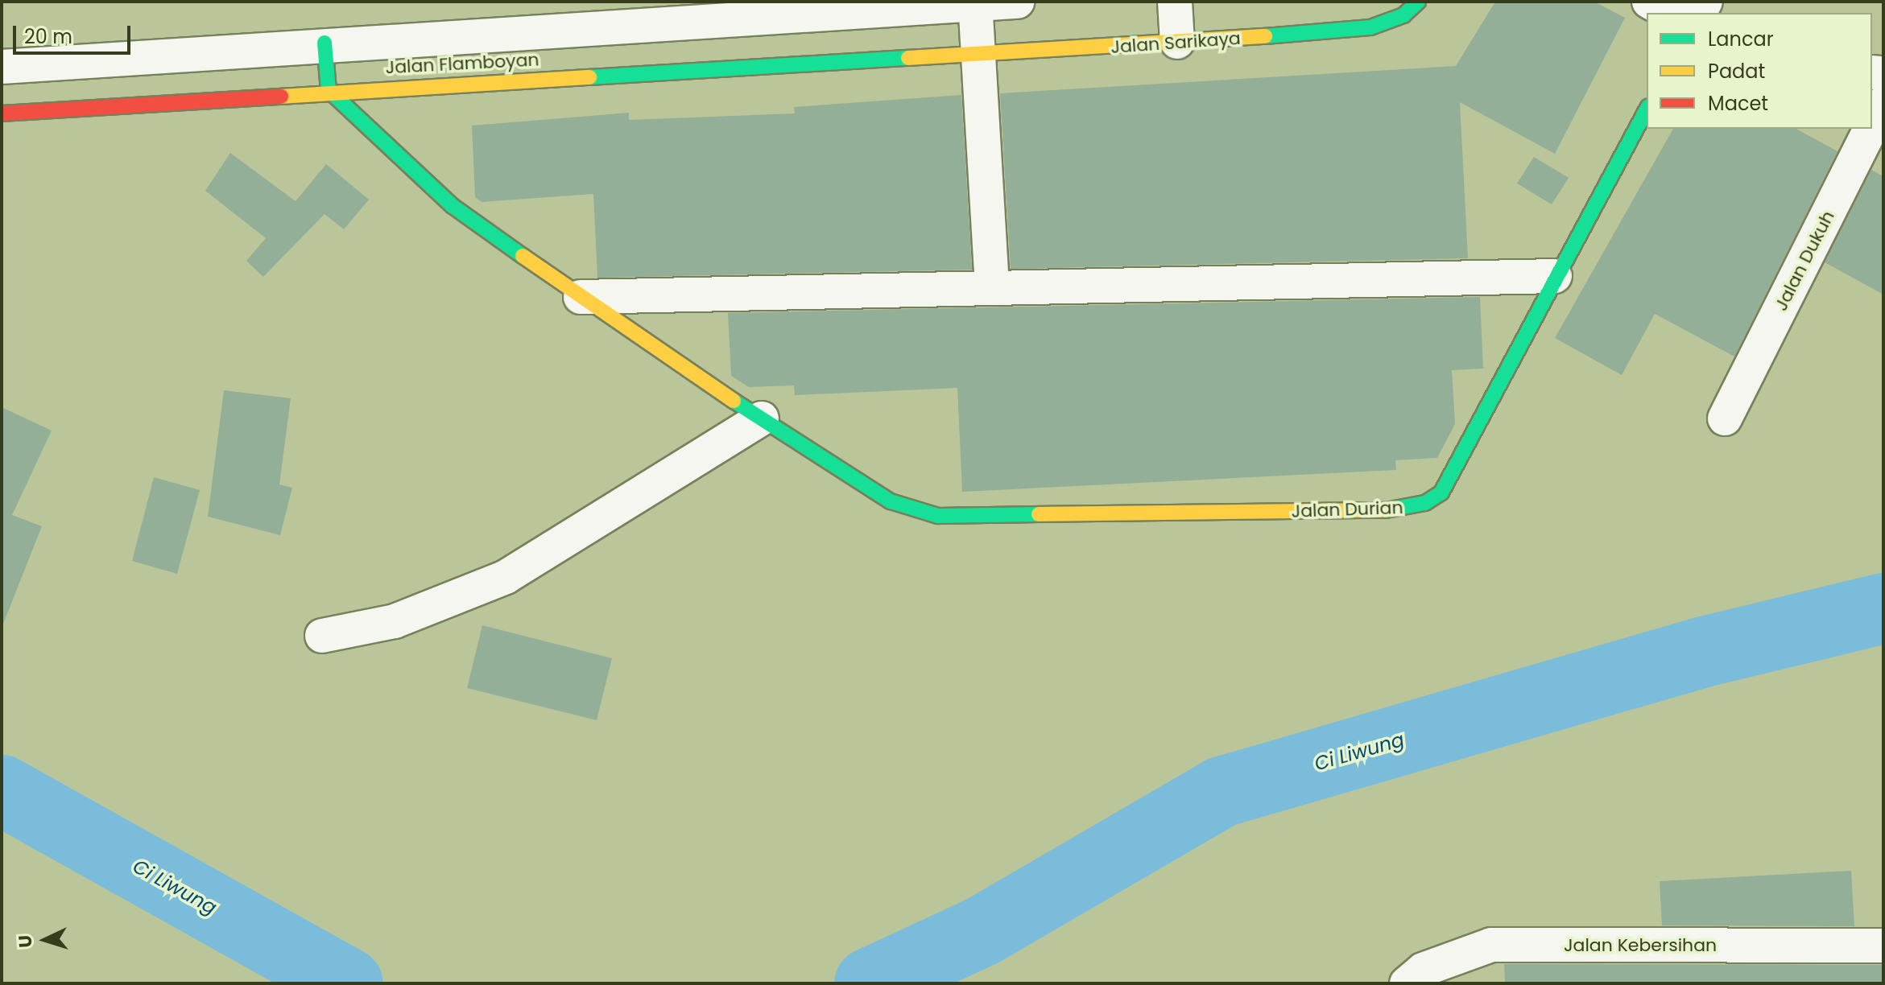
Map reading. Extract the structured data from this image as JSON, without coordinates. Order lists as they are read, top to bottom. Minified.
{"streets":{"street":["Jalan Sarikaya","Jalan Flamboyan","Jalan Dukuh","Jalan Durian","Jalan Kebersihan"]},"crossings":[["Jalan Sarikaya","Jalan Flamboyan"],["Jalan Flamboyan","Jalan Durian"]],"water":["Ci Liwung"],"legend":["Lancar","Padat","Macet"],"scale_bar":"20 m","north":"left"}
